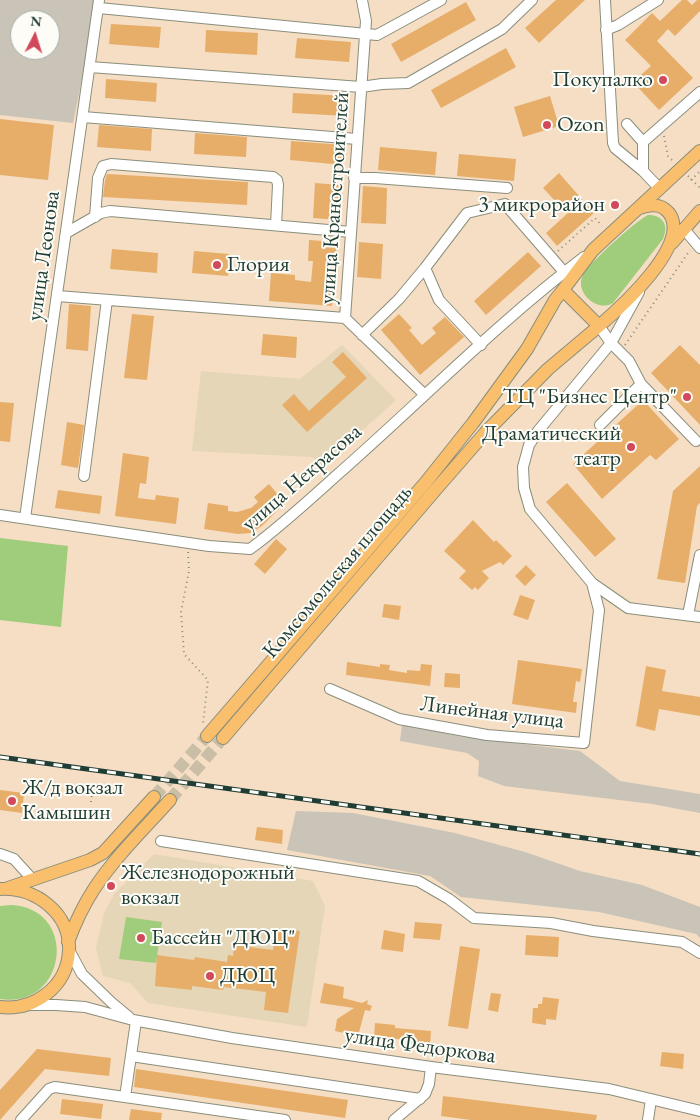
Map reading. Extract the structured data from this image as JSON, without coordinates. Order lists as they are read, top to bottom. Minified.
{"streets":{"main road":["Комсомольская площадь"],"street":["улица Краностроителей","улица Леонова","улица Некрасова","Линейная улица","улица Федоркова"]},"crossings":[["улица Краностроителей","улица Некрасова"],["улица Леонова","улица Некрасова"]],"places":["Покупалко","Ozon","3 микрорайон","Глория","ТЦ \"Бизнес Центр\"","Драматический театр","Ж/д вокзал Камышин","Железнодорожный вокзал","Бассейн \"ДЮЦ\"","ДЮЦ"],"north":"top"}
